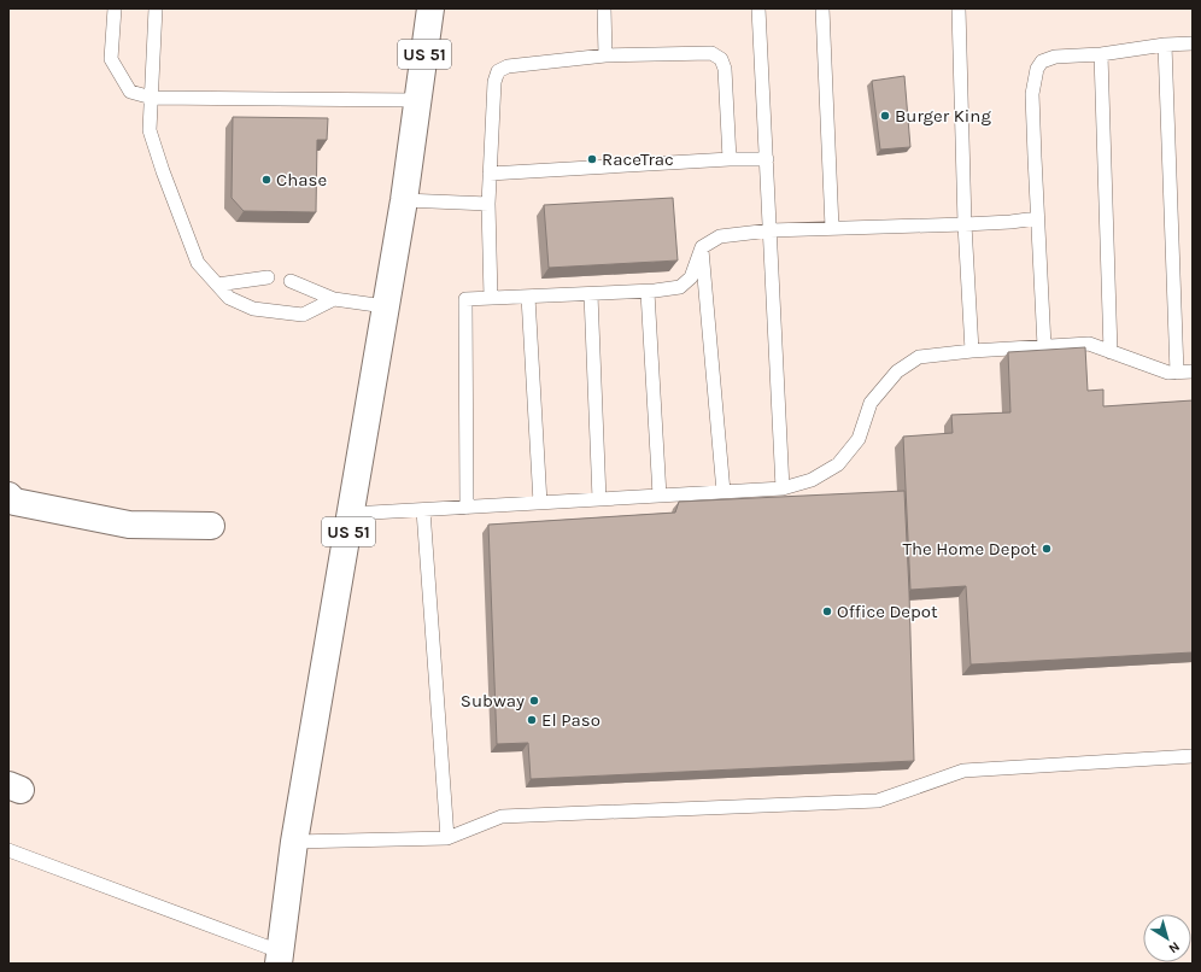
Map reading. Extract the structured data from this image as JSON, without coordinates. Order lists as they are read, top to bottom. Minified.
{"streets":{"main road":["US 51"]},"places":["Burger King","RaceTrac","Chase","The Home Depot","Office Depot","Subway","El Paso"],"north":"bottom right"}
